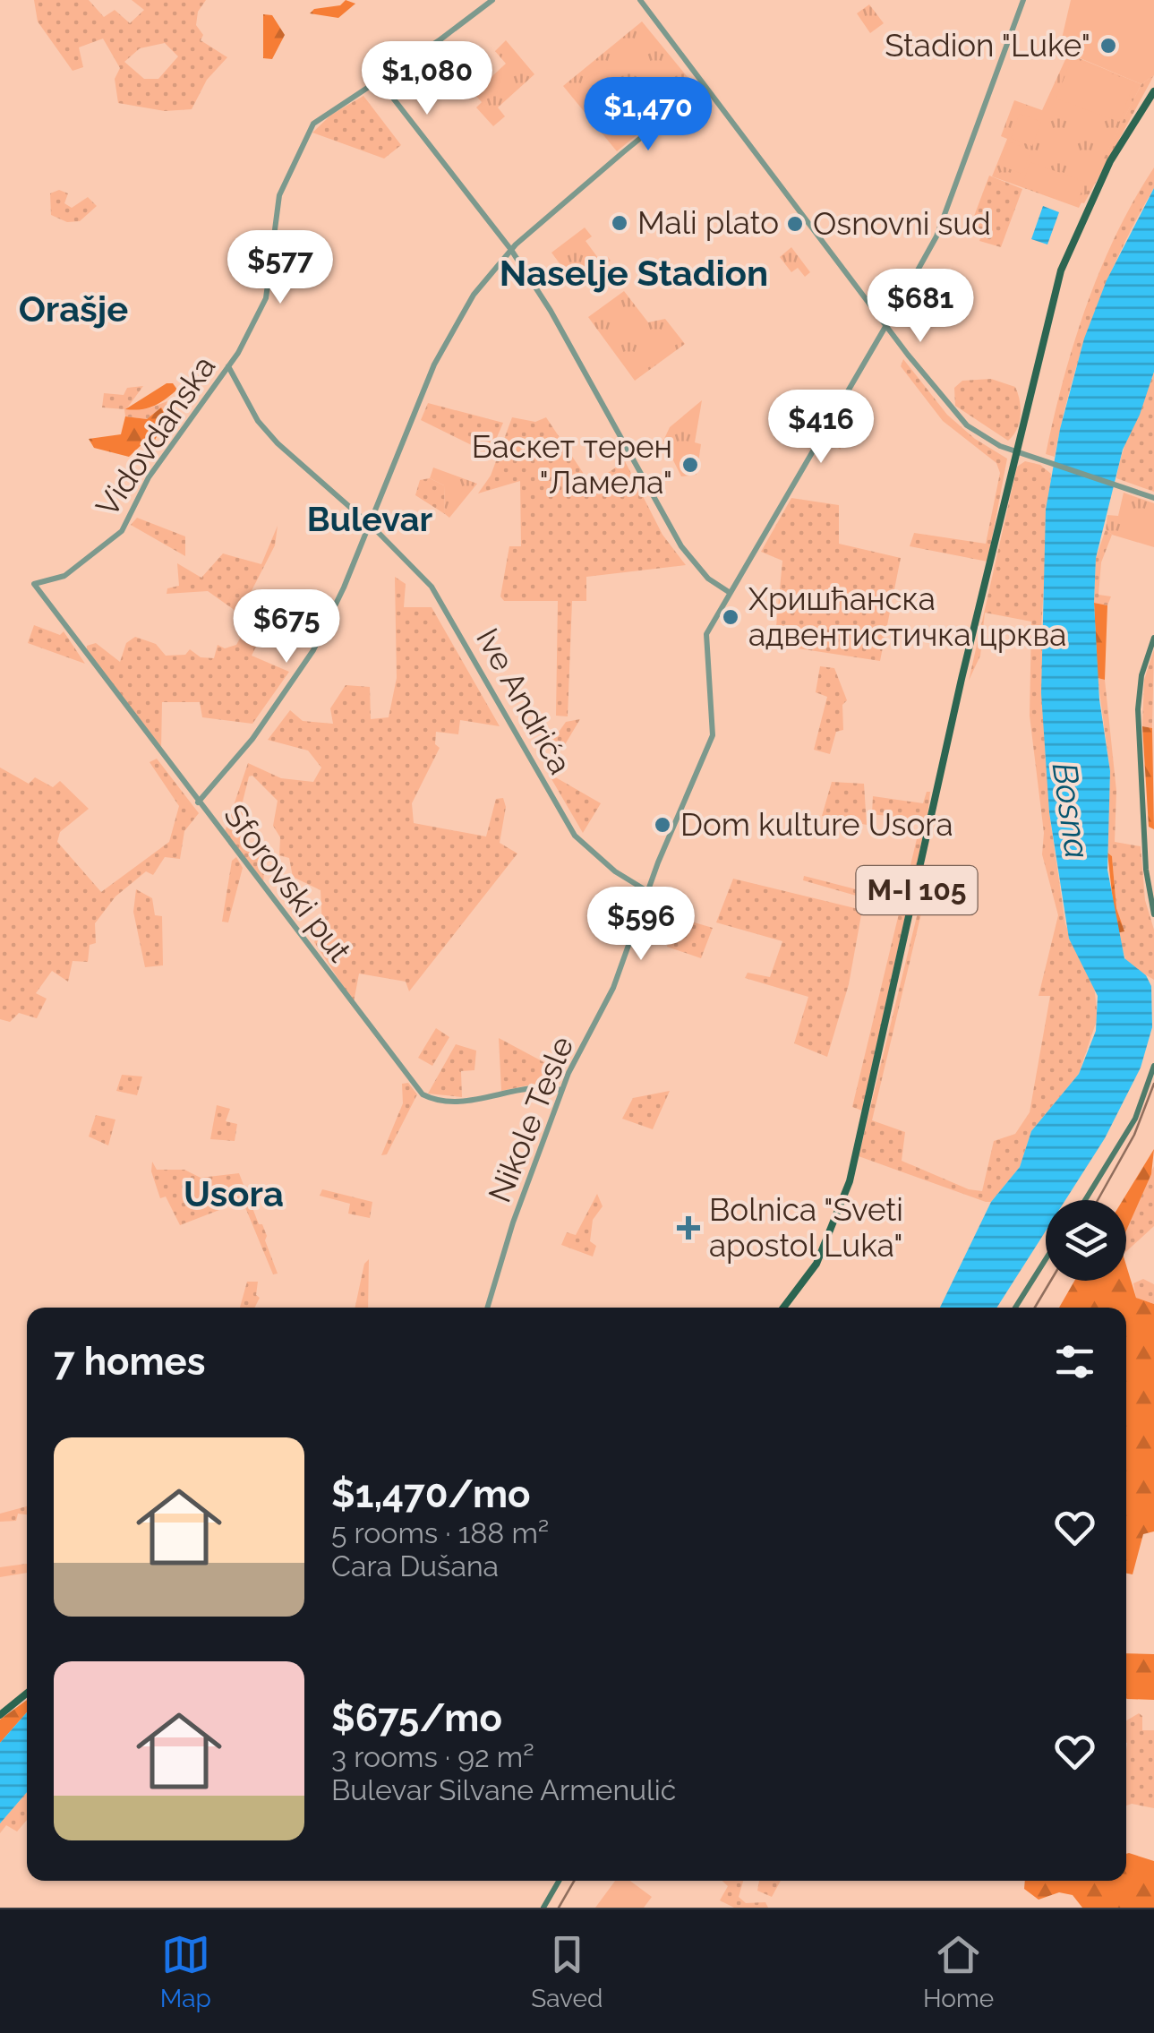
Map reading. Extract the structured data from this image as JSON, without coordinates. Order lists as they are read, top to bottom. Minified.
{"streets":{"main road":["M-I 105"],"street":["Vidovdanska","Ive Andrića","Sforovski put","Nikole Tesle"]},"crossings":[["Vidovdanska","Ive Andrića"],["Vidovdanska","Sforovski put"],["Ive Andrića","Nikole Tesle"],["Sforovski put","Nikole Tesle"]],"districts":["Naselje Stadion","Orašje","Bulevar","Usora"],"water":["Bosna"],"places":{"other":["Stadion \"Luke\"","Mali plato","Osnovni sud","Баскет терен \"Ламела\"","Хришћанска адвентистичка црква","Dom kulture Usora"],"health":["Bolnica \"Sveti apostol Luka\""]},"page":{"price":["$1,080","$1,470","$577","$681","$416","$675","$596"],"heading":"7 homes","list":[{"name":"$1,470/mo","note":"5 rooms · 188 m² · Cara Dušana"},{"name":"$675/mo","note":"3 rooms · 92 m² · Bulevar Silvane Armenulić"}],"tabs":["Map","Saved","Home"]}}
